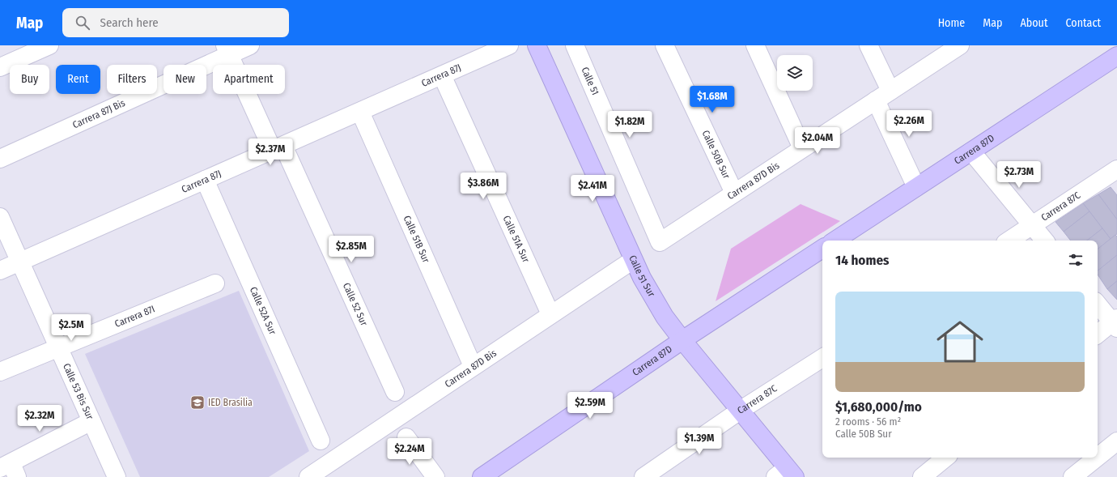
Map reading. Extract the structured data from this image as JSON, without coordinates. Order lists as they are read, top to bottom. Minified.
{"streets":{"street":["Carrera 87J","Calle 51","Carrera 87J Bis","Carrera 87D","Calle 50B Sur","Carrera 87D Bis","Carrera 87C","Calle 51B Sur","Calle 51A Sur","Calle 51 Sur","Calle 52 Sur","Calle 52A Sur","Carrera 87I","Calle 53 Bis Sur"]},"crossings":[["Carrera 87J","Calle 51B Sur"],["Carrera 87J","Calle 51A Sur"],["Carrera 87J","Calle 52 Sur"],["Carrera 87J","Calle 52A Sur"],["Carrera 87J","Calle 53 Bis Sur"],["Calle 51","Carrera 87D Bis"],["Carrera 87J Bis","Calle 52 Sur"],["Carrera 87D","Calle 51 Sur"],["Calle 50B Sur","Carrera 87D Bis"],["Carrera 87D Bis","Calle 51B Sur"],["Carrera 87D Bis","Calle 51A Sur"],["Carrera 87D Bis","Calle 51 Sur"],["Carrera 87C","Calle 51 Sur"],["Carrera 87I","Calle 53 Bis Sur"]],"places":{"school or university":["IED Brasilia"]},"page":{"header":"Map","search":"Search here","nav":["Home","Map","About","Contact"],"chip":["Buy","Rent","Filters","New","Apartment"],"price":["$1.68M","$2.26M","$1.82M","$2.04M","$2.37M","$2.73M","$3.86M","$2.41M","$2.85M","$2.5M","$2.59M","$2.32M","$1.39M","$2.24M"],"heading":"14 homes","list":[{"name":"$1,680,000/mo","note":"2 rooms · 56 m² · Calle 50B Sur"}]}}
